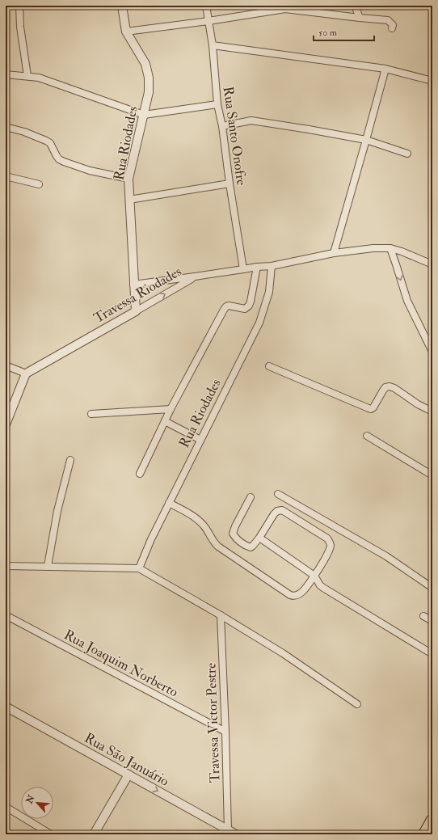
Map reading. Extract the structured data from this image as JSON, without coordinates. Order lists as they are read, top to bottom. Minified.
{"streets":{"street":["Rua Santo Onofre","Rua Riodades","Travessa Riodades","Rua Joaquim Norberto","Travessa Victor Pestre","Rua São Januário"]},"crossings":[["Rua Santo Onofre","Travessa Riodades"],["Rua Riodades","Travessa Riodades"],["Rua Joaquim Norberto","Travessa Victor Pestre"],["Travessa Victor Pestre","Rua São Januário"]],"one_way":["Rua São Januário"],"scale_bar":"50 m","north":"top left"}
